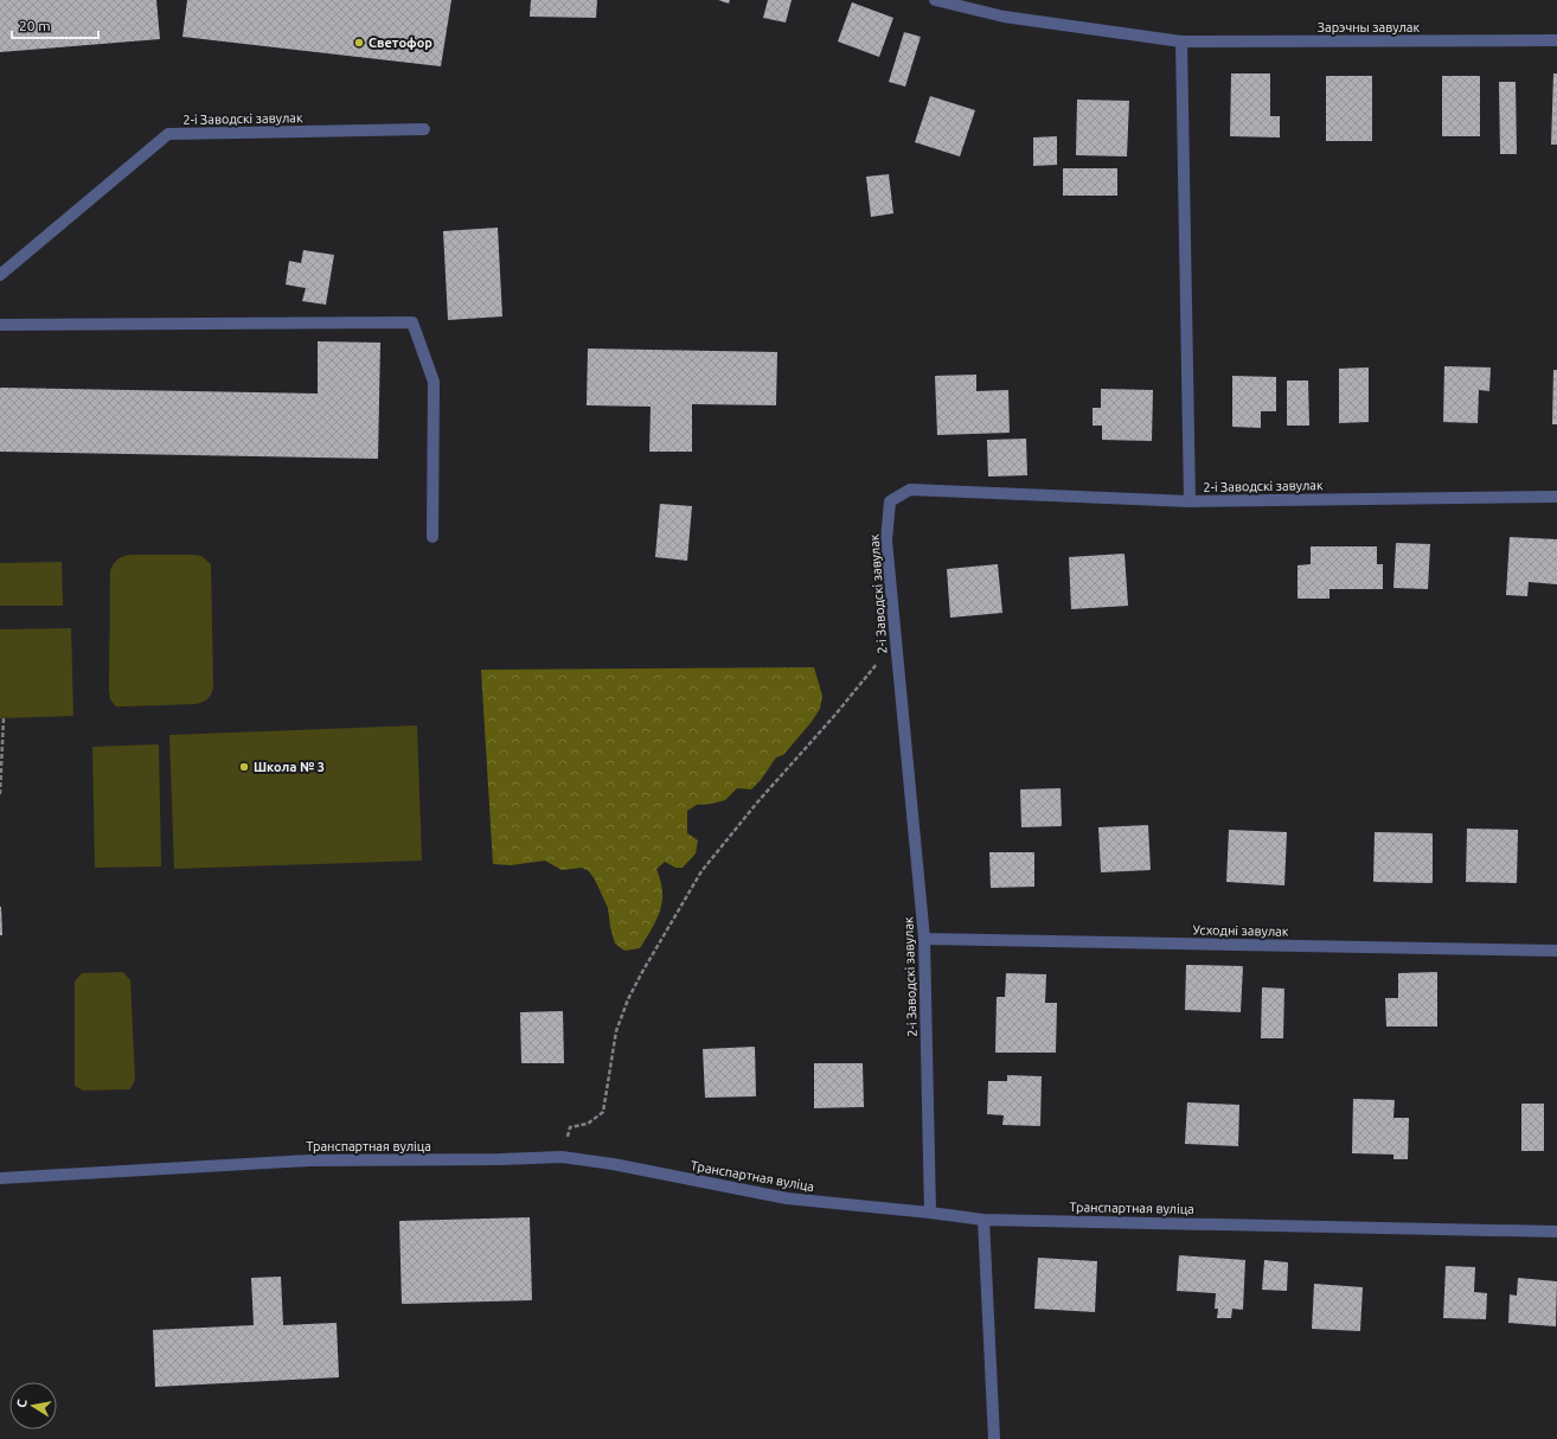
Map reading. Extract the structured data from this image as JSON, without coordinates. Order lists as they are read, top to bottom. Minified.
{"streets":{"street":["Зарэчны завулак","2-і Заводскі завулак","Усходні завулак","Транспартная вуліца"]},"crossings":[["2-і Заводскі завулак","Усходні завулак"],["2-і Заводскі завулак","Транспартная вуліца"]],"places":["Светофор","Школа № 3"],"scale_bar":"20 m","north":"left"}
